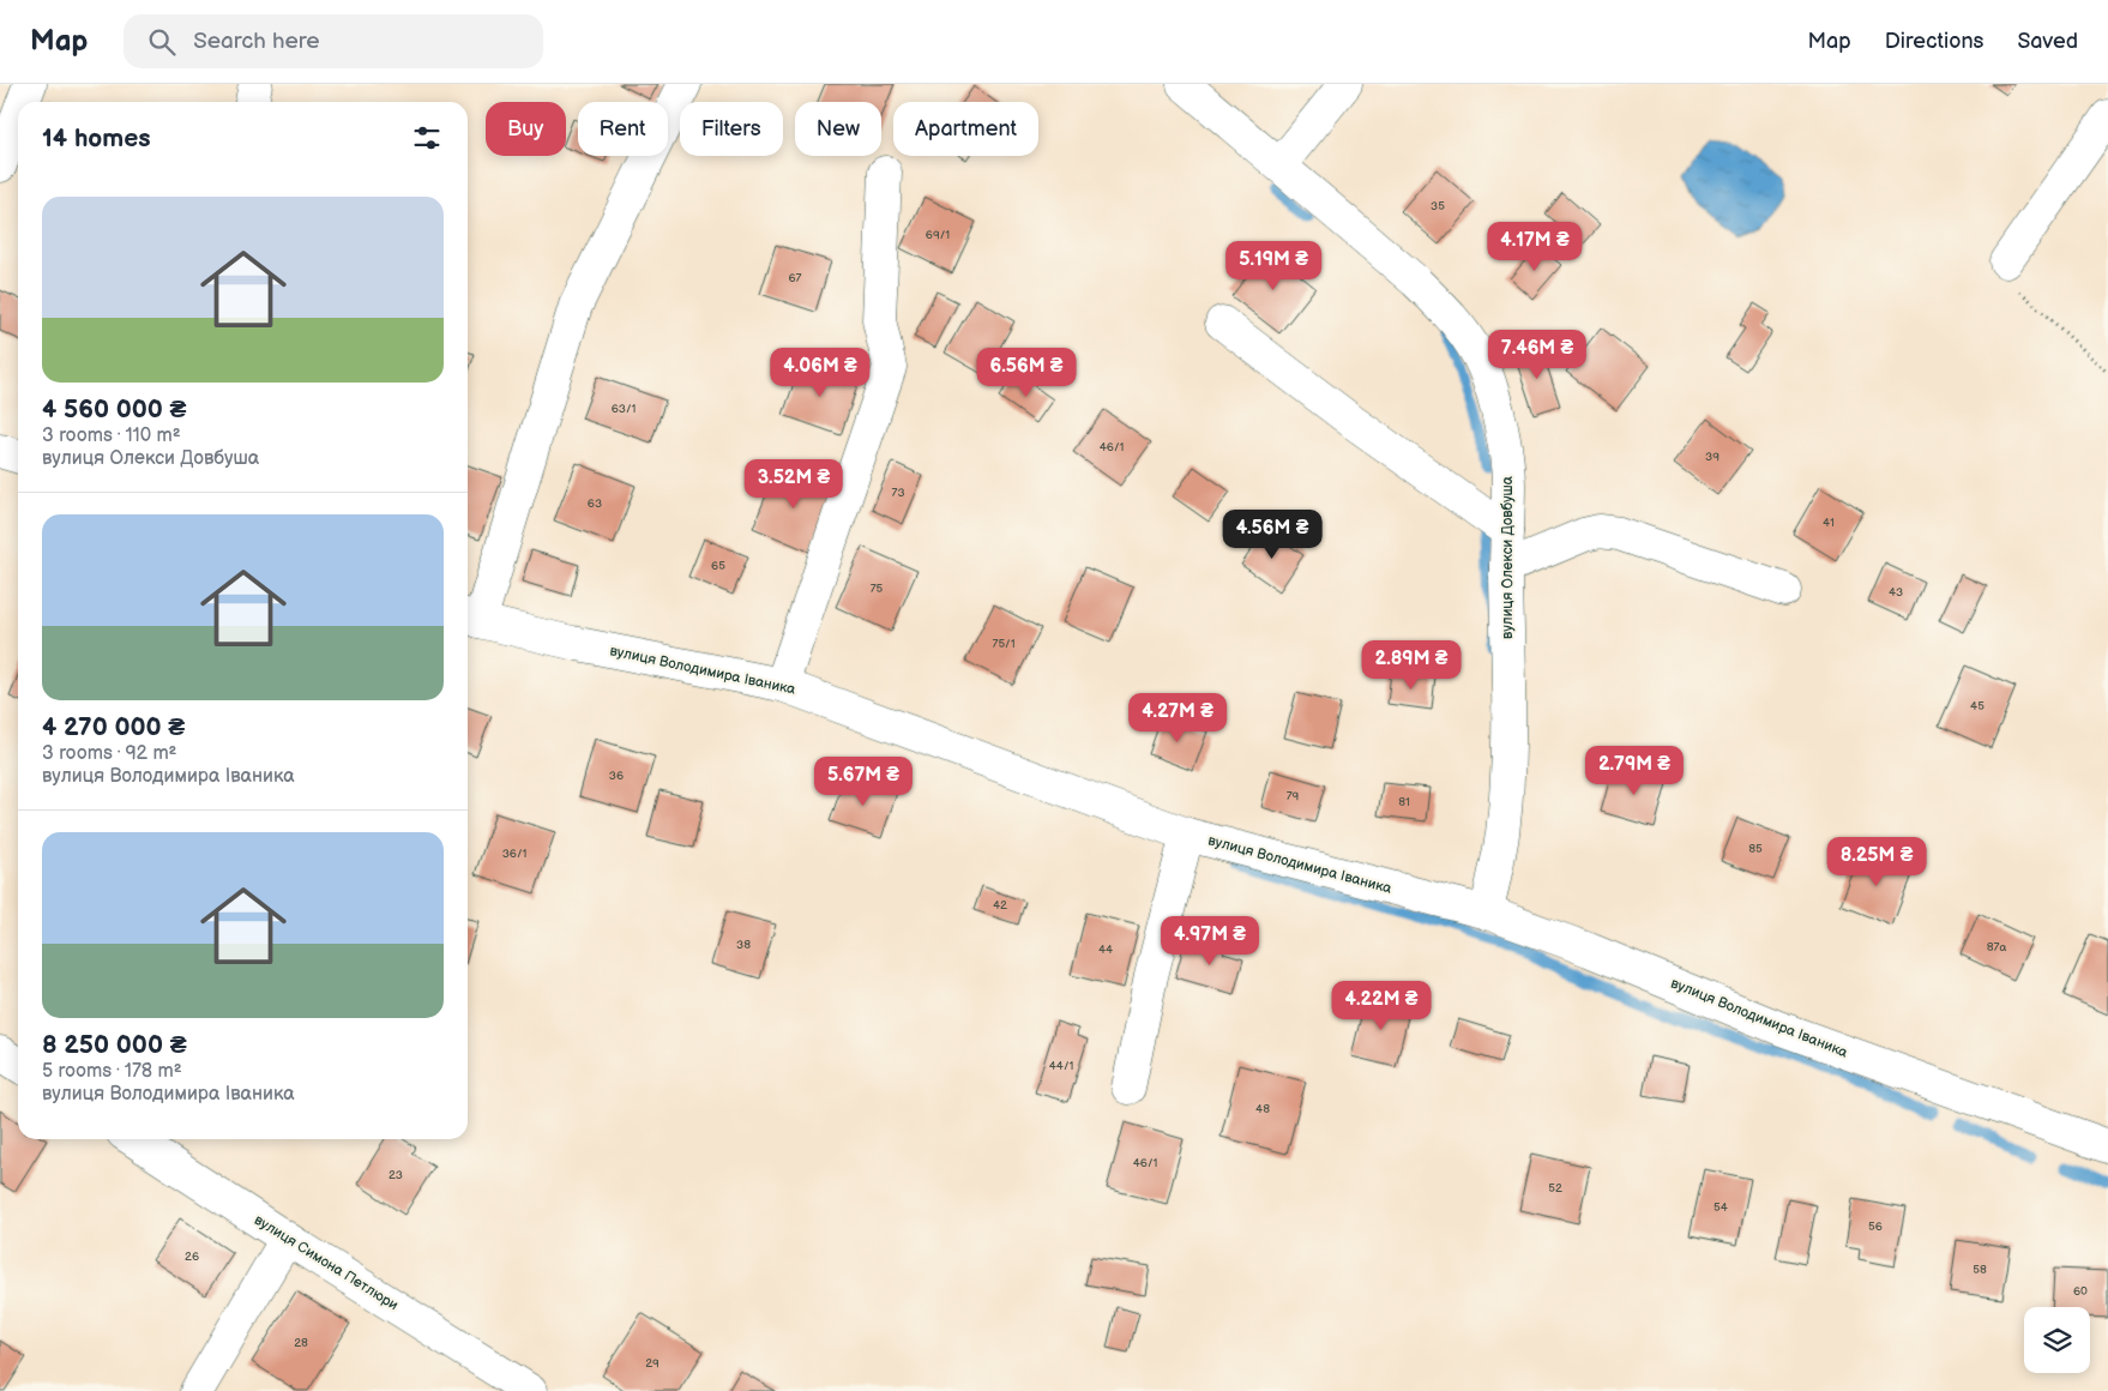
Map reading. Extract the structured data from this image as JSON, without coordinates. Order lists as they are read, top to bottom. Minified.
{"streets":{"street":["вулиця Олекси Довбуша","вулиця Володимира Іваника","вулиця Симона Петлюри"]},"crossings":[["вулиця Олекси Довбуша","вулиця Володимира Іваника"]],"house_numbers":["35","69/1","67","63/1","46/1","39","73","63","41","65","75","43","75/1","45","36","79","81","85","36/1","42","38","87а","44","44/1","48","46/1","23","52","54","56","26","58","60","28","29"],"page":{"header":"Map","search":"Search here","nav":["Map","Directions","Saved"],"chip":["Buy","Rent","Filters","New","Apartment"],"heading":"14 homes","list":[{"name":"4 560 000 ₴","note":"3 rooms · 110 m² · вулиця Олекси Довбуша"},{"name":"4 270 000 ₴","note":"3 rooms · 92 m² · вулиця Володимира Іваника"},{"name":"8 250 000 ₴","note":"5 rooms · 178 m² · вулиця Володимира Іваника"}],"price":["4.17M ₴","5.19M ₴","7.46M ₴","4.06M ₴","6.56M ₴","3.52M ₴","4.56M ₴","2.89M ₴","4.27M ₴","2.79M ₴","5.67M ₴","8.25M ₴","4.97M ₴","4.22M ₴"]}}
